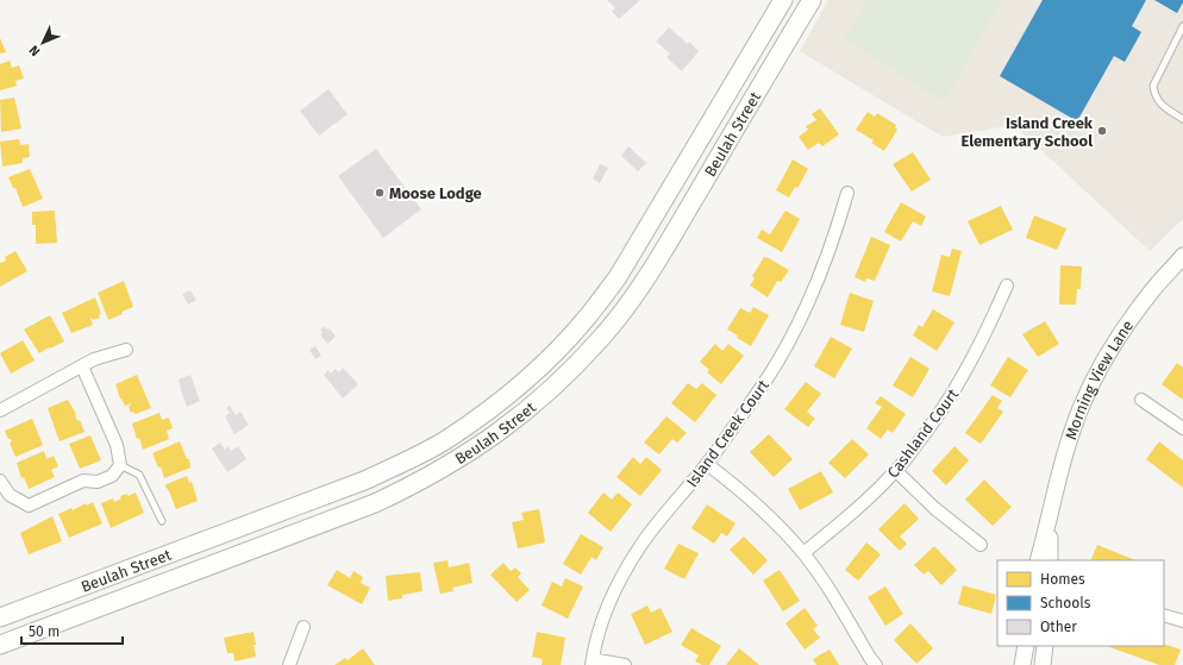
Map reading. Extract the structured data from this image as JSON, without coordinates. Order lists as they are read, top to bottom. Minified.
{"streets":{"main road":["Beulah Street"],"street":["Morning View Lane","Island Creek Court","Cashland Court"]},"places":["Island Creek Elementary School","Moose Lodge"],"legend":["Homes","Schools","Other"],"scale_bar":"50 m","north":"bottom left"}
